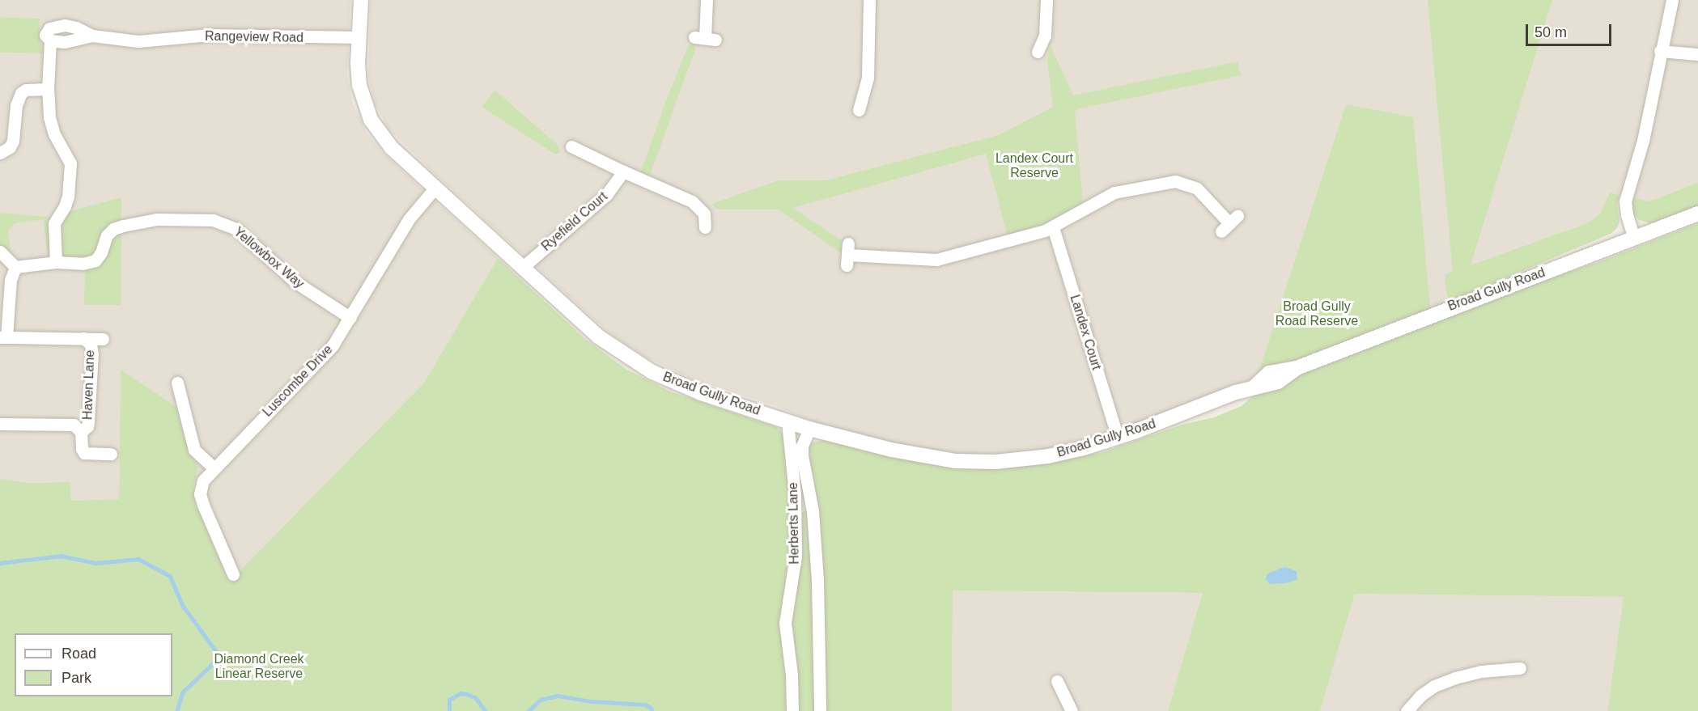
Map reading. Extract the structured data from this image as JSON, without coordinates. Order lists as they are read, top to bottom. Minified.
{"streets":{"street":["Rangeview Road","Ryefield Court","Yellowbox Way","Broad Gully Road","Landex Court","Luscombe Drive","Haven Lane","Herberts Lane"]},"crossings":[["Rangeview Road","Broad Gully Road"],["Ryefield Court","Broad Gully Road"],["Yellowbox Way","Luscombe Drive"],["Broad Gully Road","Landex Court"],["Broad Gully Road","Luscombe Drive"],["Broad Gully Road","Herberts Lane"]],"parks":["Landex Court Reserve","Broad Gully Road Reserve","Diamond Creek Linear Reserve"],"legend":["Road","Park"],"scale_bar":"50 m"}
